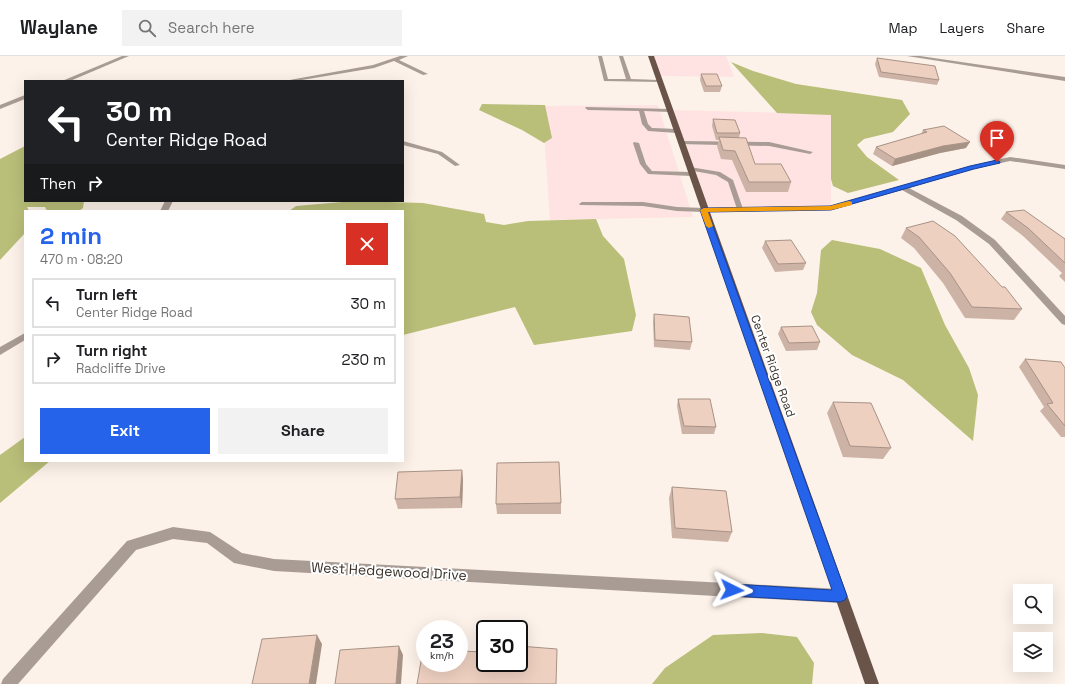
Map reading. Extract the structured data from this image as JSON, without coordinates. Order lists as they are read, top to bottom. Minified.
{"streets":{"main road":["Center Ridge Road"],"street":["West Hedgewood Drive"]},"crossings":[["Center Ridge Road","West Hedgewood Drive"]],"page":{"header":"Waylane","search":"Search here","nav":["Map","Layers","Share"],"turn":["30 m","Center Ridge Road"],"then":"Then","heading":["2 min","470 m · 08:20"],"list":[{"name":"Turn left","note":"Center Ridge Road","value":"30 m"},{"name":"Turn right","note":"Radcliffe Drive","value":"230 m"}],"buttons":["Exit","Share"],"speed":"23 km/h","limit":"30"}}
